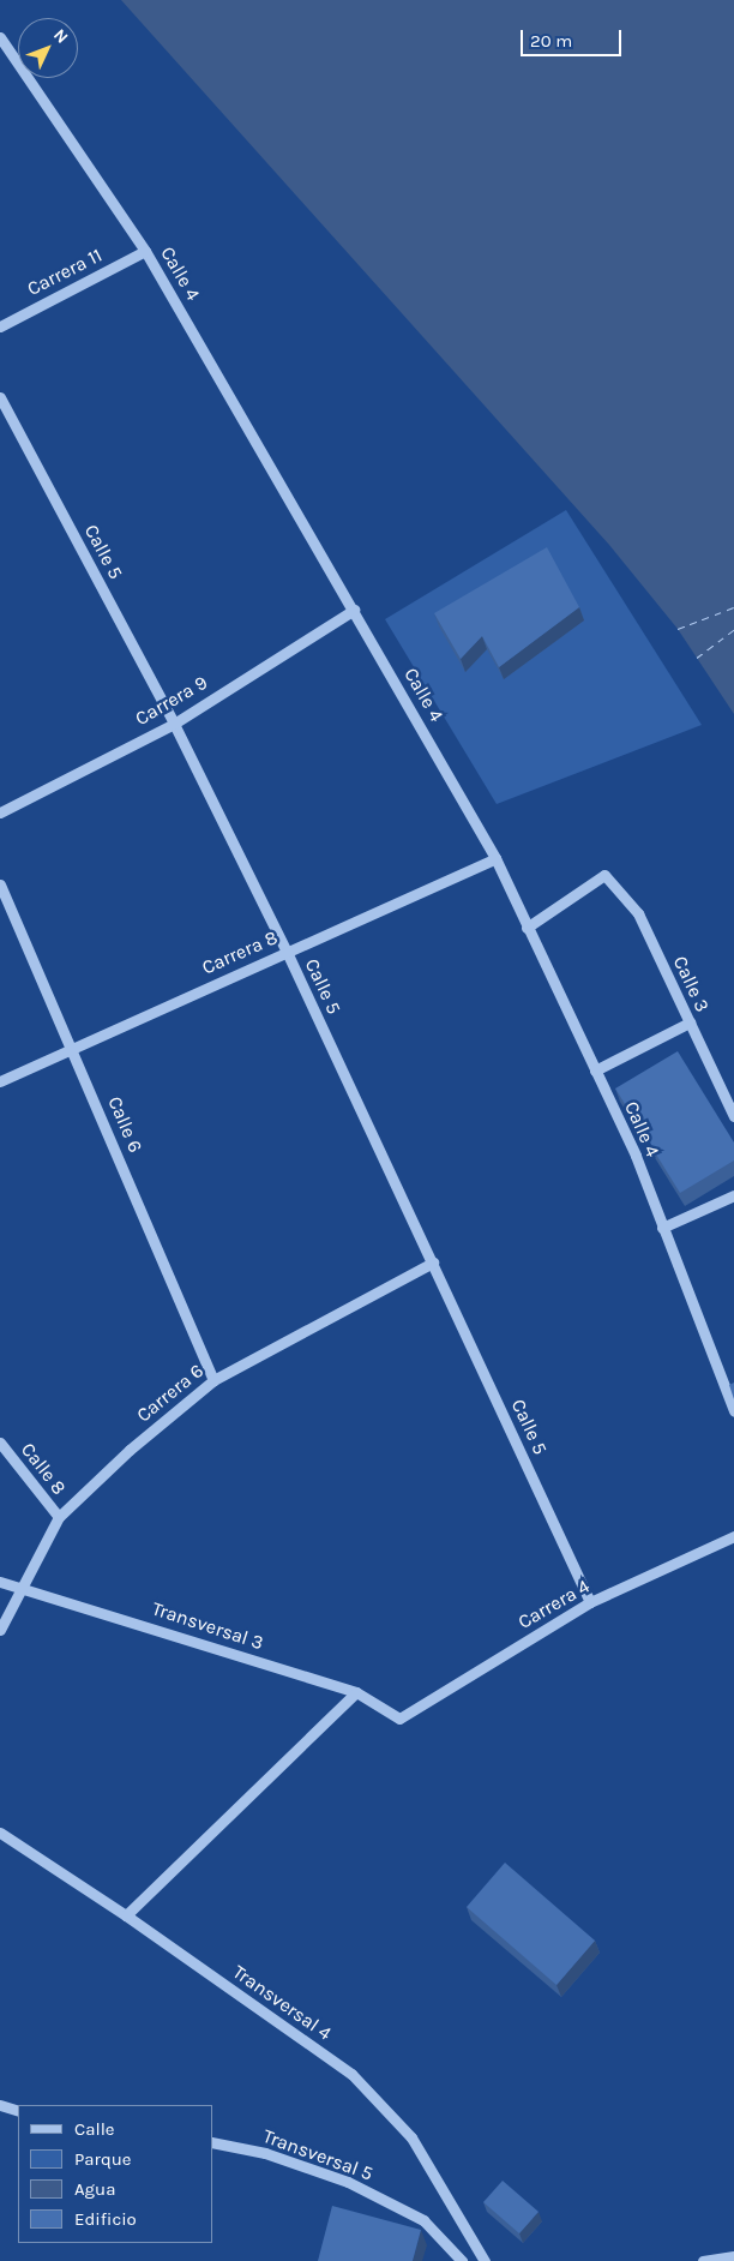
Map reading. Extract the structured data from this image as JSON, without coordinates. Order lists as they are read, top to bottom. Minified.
{"streets":{"street":["Carrera 11","Calle 4","Calle 5","Carrera 9","Carrera 8","Calle 3","Calle 6","Carrera 6","Calle 8","Carrera 4","Transversal 3","Transversal 4","Transversal 5"]},"crossings":[["Carrera 11","Calle 4"],["Calle 4","Carrera 9"],["Calle 4","Carrera 8"],["Calle 4","Calle 3"],["Calle 5","Carrera 9"],["Calle 5","Carrera 8"],["Calle 5","Carrera 6"],["Calle 5","Carrera 4"],["Carrera 8","Calle 6"],["Calle 6","Carrera 6"],["Carrera 6","Calle 8"],["Carrera 6","Transversal 3"],["Carrera 4","Transversal 3"]],"legend":["Calle","Parque","Agua","Edificio"],"scale_bar":"20 m","north":"top right"}
